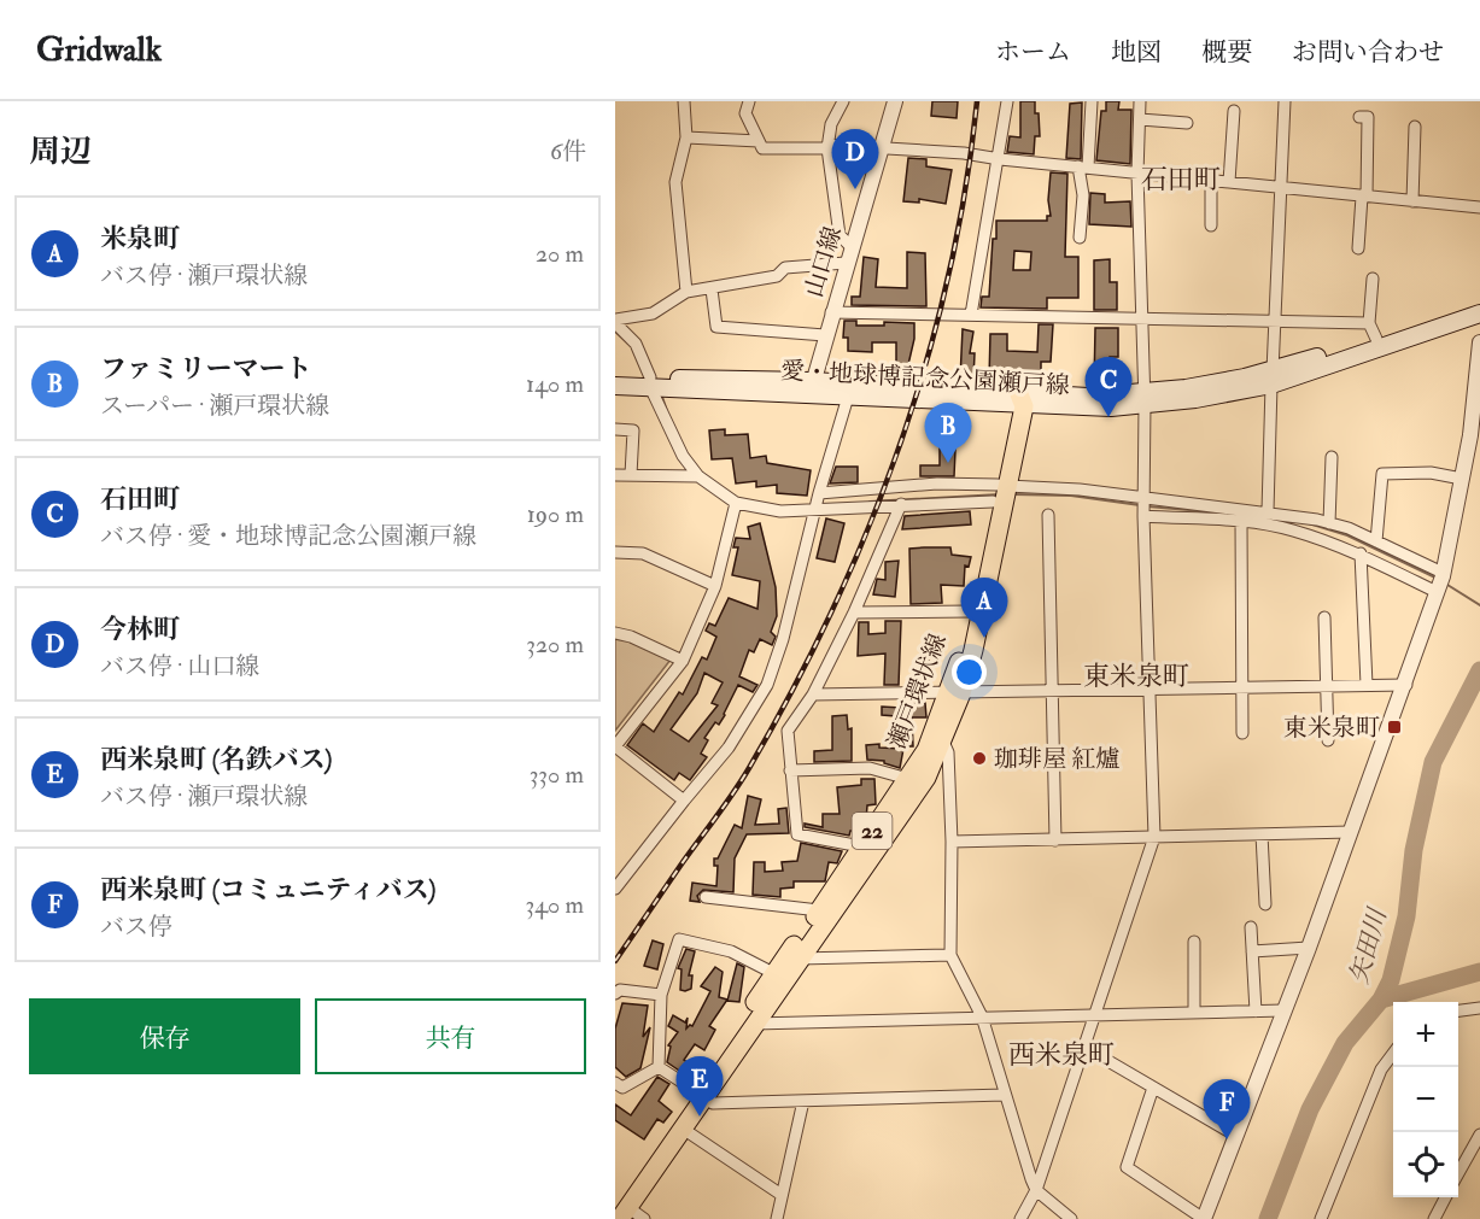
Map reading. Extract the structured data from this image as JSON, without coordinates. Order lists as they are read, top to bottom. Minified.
{"streets":{"main road":["愛・地球博記念公園瀬戸線","瀬戸環状線","22"],"street":["山口線"]},"crossings":[["山口線","愛・地球博記念公園瀬戸線"],["愛・地球博記念公園瀬戸線","瀬戸環状線"]],"districts":["石田町","東米泉町","西米泉町"],"water":["矢田川"],"places":{"transit":["東米泉町"],"other":["珈琲屋 紅爐"]},"page":{"header":"Gridwalk","nav":["ホーム","地図","概要","お問い合わせ"],"heading":["周辺","6件"],"pins":["D","C","B","A","E","F"],"list":[{"mark":"A","name":"米泉町","note":"バス停 · 瀬戸環状線","value":"20 m"},{"mark":"B","name":"ファミリーマート","note":"スーパー · 瀬戸環状線","value":"140 m"},{"mark":"C","name":"石田町","note":"バス停 · 愛・地球博記念公園瀬戸線","value":"190 m"},{"mark":"D","name":"今林町","note":"バス停 · 山口線","value":"320 m"},{"mark":"E","name":"西米泉町 (名鉄バス)","note":"バス停 · 瀬戸環状線","value":"330 m"},{"mark":"F","name":"西米泉町 (コミュニティバス)","note":"バス停","value":"340 m"}],"buttons":["保存","共有"],"map_buttons":["+","−"]}}
